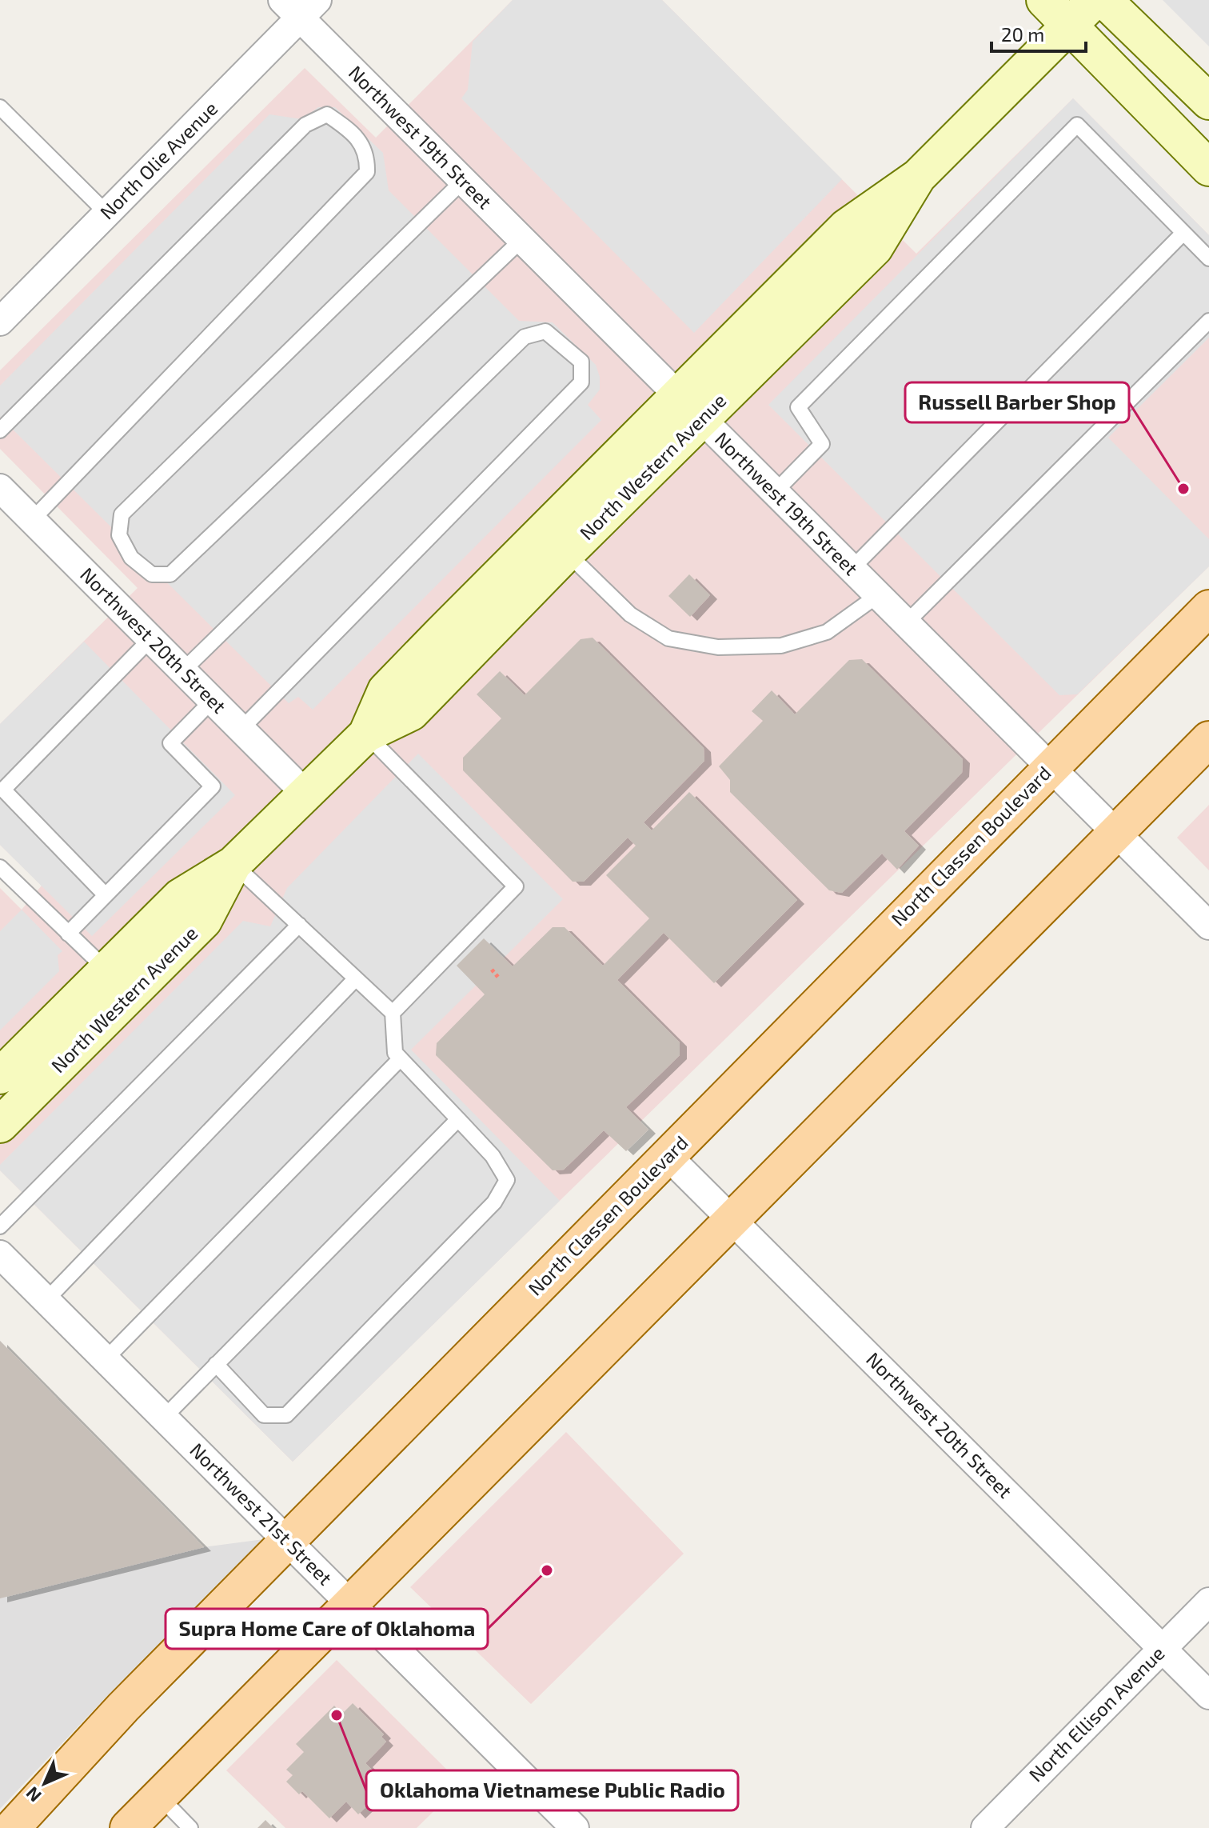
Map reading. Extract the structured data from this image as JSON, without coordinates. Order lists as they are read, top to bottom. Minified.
{"streets":{"main road":["North Classen Boulevard"],"street":["Northwest 19th Street","North Olie Avenue","North Western Avenue","Northwest 20th Street","Northwest 21st Street","North Ellison Avenue"]},"crossings":[["Northwest 19th Street","North Olie Avenue"],["Northwest 19th Street","North Western Avenue"],["Northwest 19th Street","North Classen Boulevard"],["North Western Avenue","Northwest 20th Street"],["Northwest 20th Street","North Classen Boulevard"],["Northwest 20th Street","North Ellison Avenue"],["North Classen Boulevard","Northwest 21st Street"]],"places":["Russell Barber Shop","Supra Home Care of Oklahoma","Oklahoma Vietnamese Public Radio"],"scale_bar":"20 m","north":"bottom left"}
